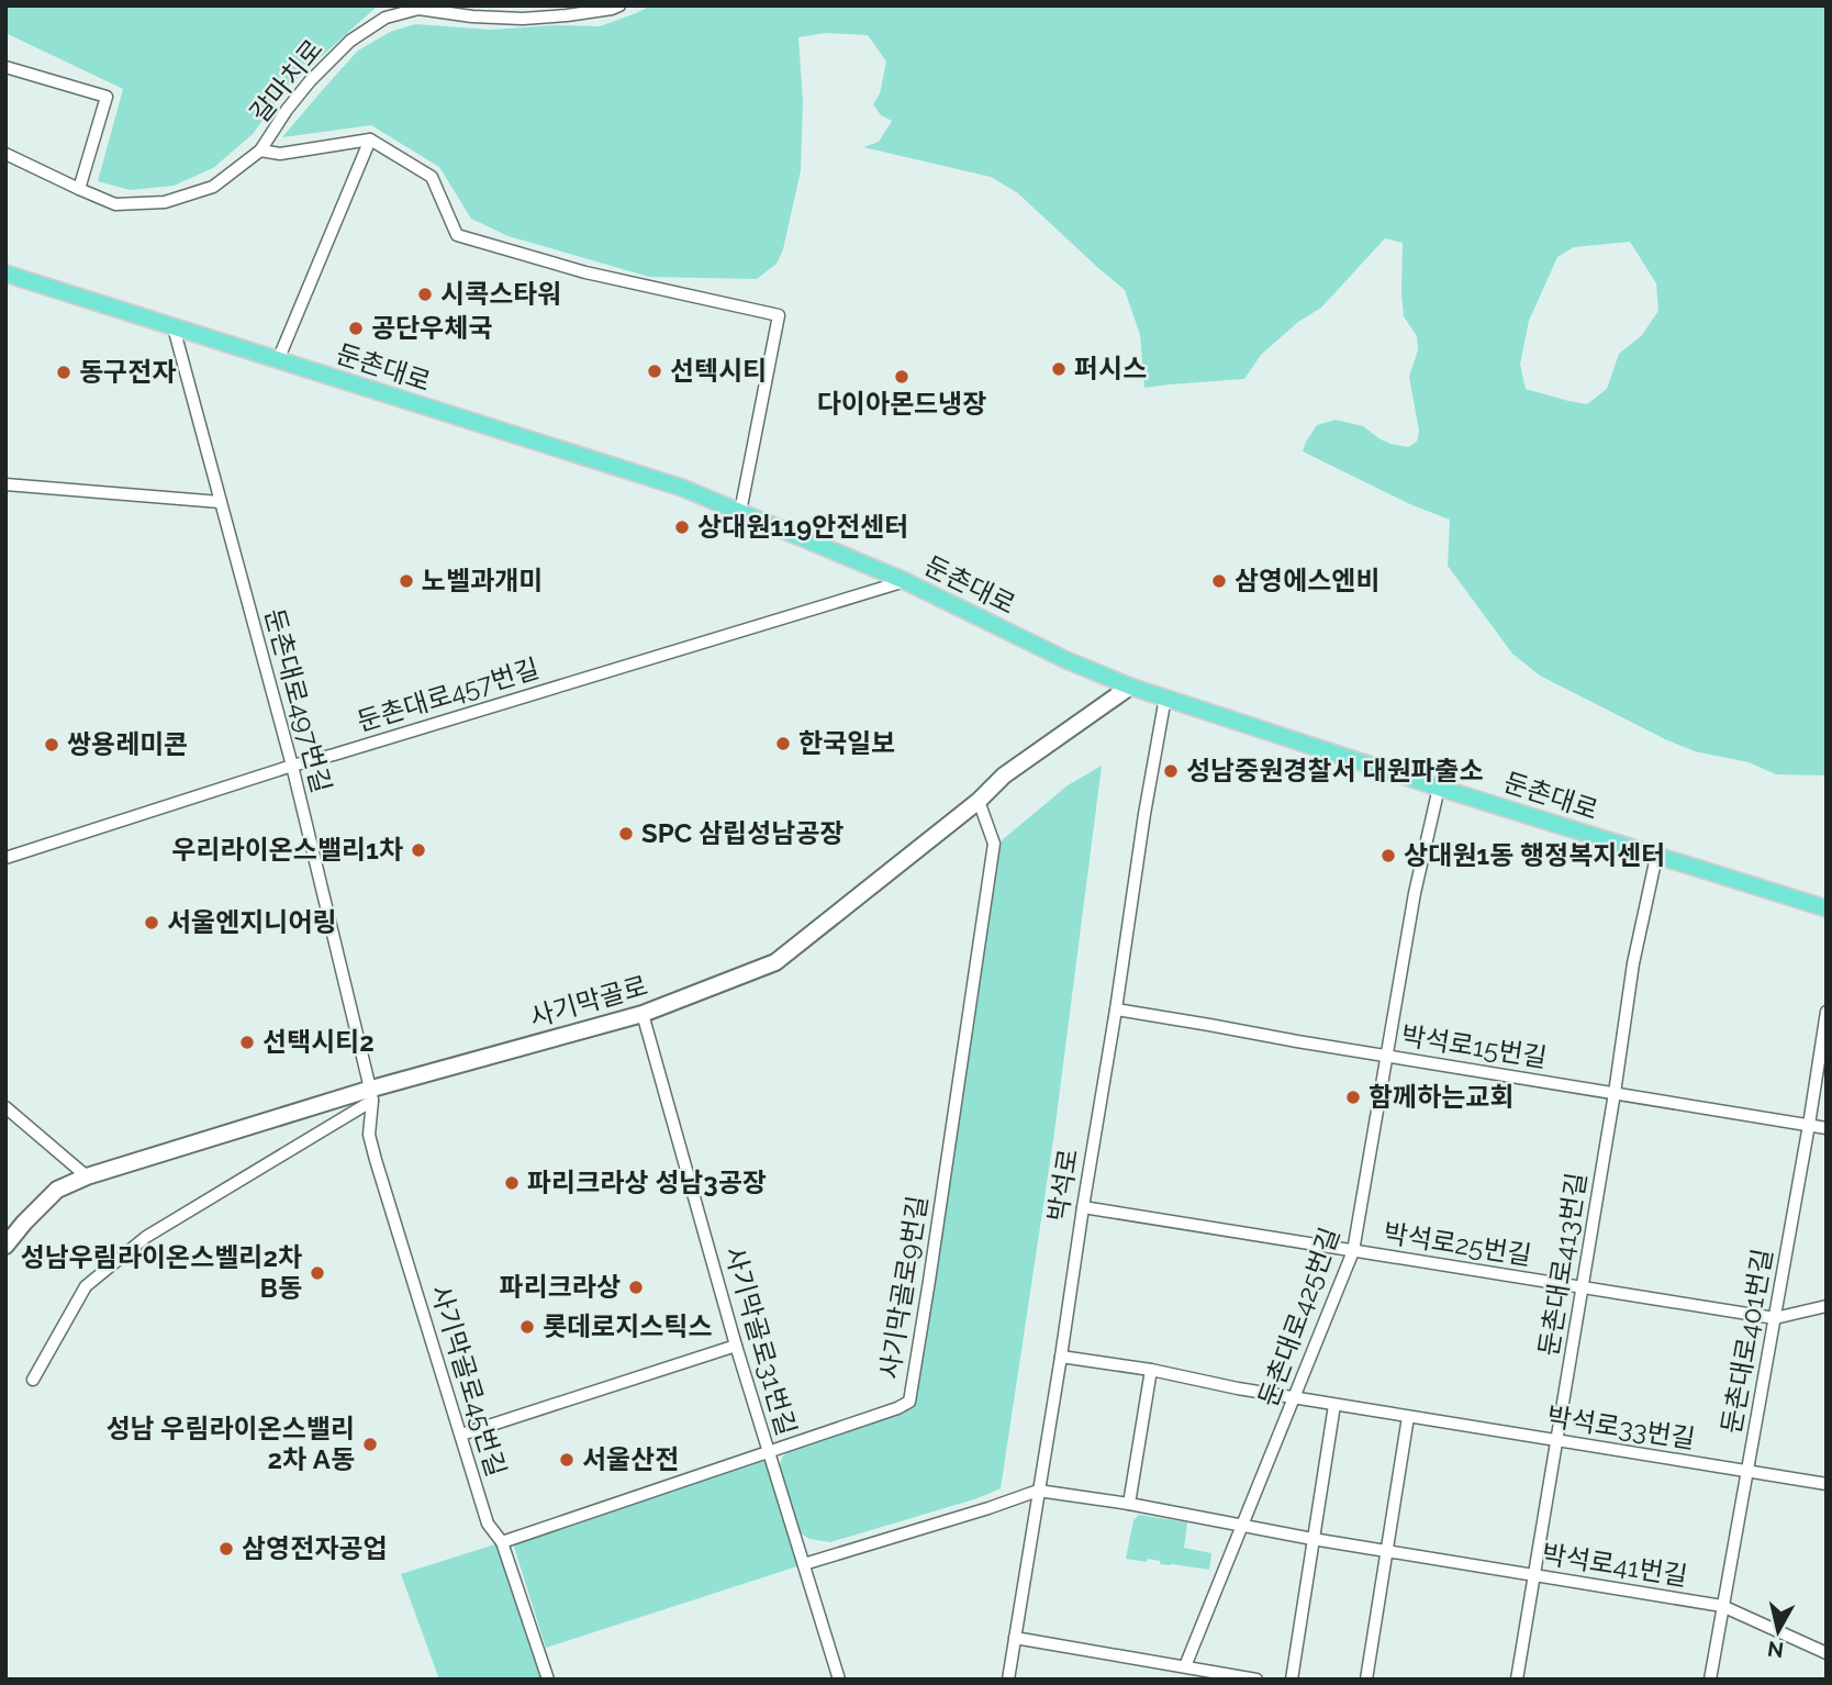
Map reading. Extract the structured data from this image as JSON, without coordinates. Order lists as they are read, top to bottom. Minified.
{"streets":{"main road":["둔촌대로"],"street":["갈마치로","둔촌대로457번길","둔촌대로497번길","사기막골로","박석로15번길","박석로","박석로25번길","둔촌대로413번길","사기막골로9번길","둔촌대로425번길","사기막골로31번길","둔촌대로401번길","사기막골로45번길","박석로33번길","박석로41번길"]},"crossings":[["둔촌대로","둔촌대로457번길"],["둔촌대로","둔촌대로497번길"],["둔촌대로","사기막골로"],["둔촌대로","박석로"],["둔촌대로","둔촌대로413번길"],["둔촌대로","둔촌대로425번길"],["둔촌대로457번길","둔촌대로497번길"],["둔촌대로497번길","사기막골로"],["둔촌대로497번길","사기막골로45번길"],["사기막골로","사기막골로9번길"],["사기막골로","사기막골로31번길"],["사기막골로","사기막골로45번길"],["박석로15번길","박석로"],["박석로15번길","둔촌대로413번길"],["박석로15번길","둔촌대로425번길"],["박석로15번길","둔촌대로401번길"],["박석로","박석로25번길"],["박석로","박석로33번길"],["박석로","박석로41번길"],["박석로25번길","둔촌대로413번길"],["박석로25번길","둔촌대로425번길"],["박석로25번길","둔촌대로401번길"],["둔촌대로413번길","박석로33번길"],["둔촌대로413번길","박석로41번길"],["사기막골로9번길","사기막골로31번길"],["사기막골로9번길","사기막골로45번길"],["둔촌대로425번길","박석로33번길"],["둔촌대로425번길","박석로41번길"],["둔촌대로401번길","박석로33번길"],["둔촌대로401번길","박석로41번길"]],"places":["시콕스타워","공단우체국","퍼시스","선텍시티","동구전자","다이아몬드냉장","상대원119안전센터","노벨과개미","삼영에스엔비","한국일보","쌍용레미콘","성남중원경찰서 대원파출소","SPC 삼립성남공장","우리라이온스밸리1차","상대원1동 행정복지센터","서울엔지니어링","선택시티2","함께하는교회","파리크라상 성남3공장","성남우림라이온스벨리2차 B동","파리크라상","롯데로지스틱스","성남 우림라이온스밸리 2차 A동","서울산전","삼영전자공업"],"north":"bottom"}
